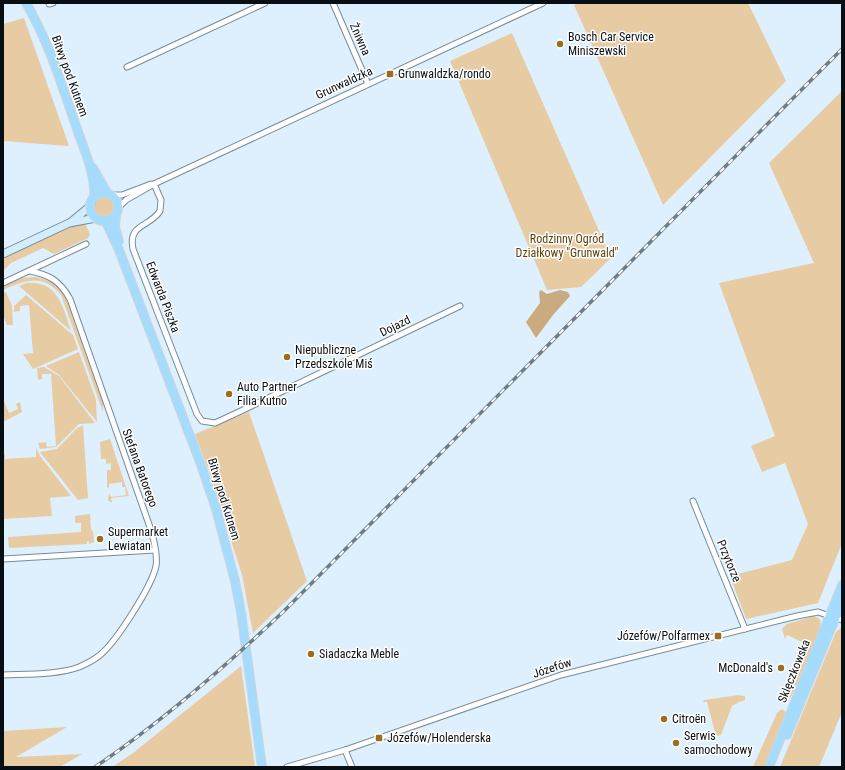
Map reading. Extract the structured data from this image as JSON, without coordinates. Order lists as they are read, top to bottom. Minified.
{"streets":{"main road":["Bitwy pod Kutnem","Sklęczkowska"],"street":["Żniwna","Grunwaldzka","Edwarda Piszka","Dojazd","Stefana Batorego","Przytorze","Józefów"]},"crossings":[["Żniwna","Grunwaldzka"],["Bitwy pod Kutnem","Grunwaldzka"],["Grunwaldzka","Edwarda Piszka"],["Edwarda Piszka","Dojazd"],["Przytorze","Józefów"],["Józefów","Sklęczkowska"]],"parks":["Rodzinny Ogród Działkowy \"Grunwald\""],"places":{"other":["Bosch Car Service Miniszewski","Niepubliczne Przedszkole Miś","Auto Partner Filia Kutno","Supermarket Lewiatan","Siadaczka Meble","McDonald's","Citroën","Serwis samochodowy"],"transit":["Grunwaldzka/rondo","Józefów/Polfarmex","Józefów/Holenderska"]}}
